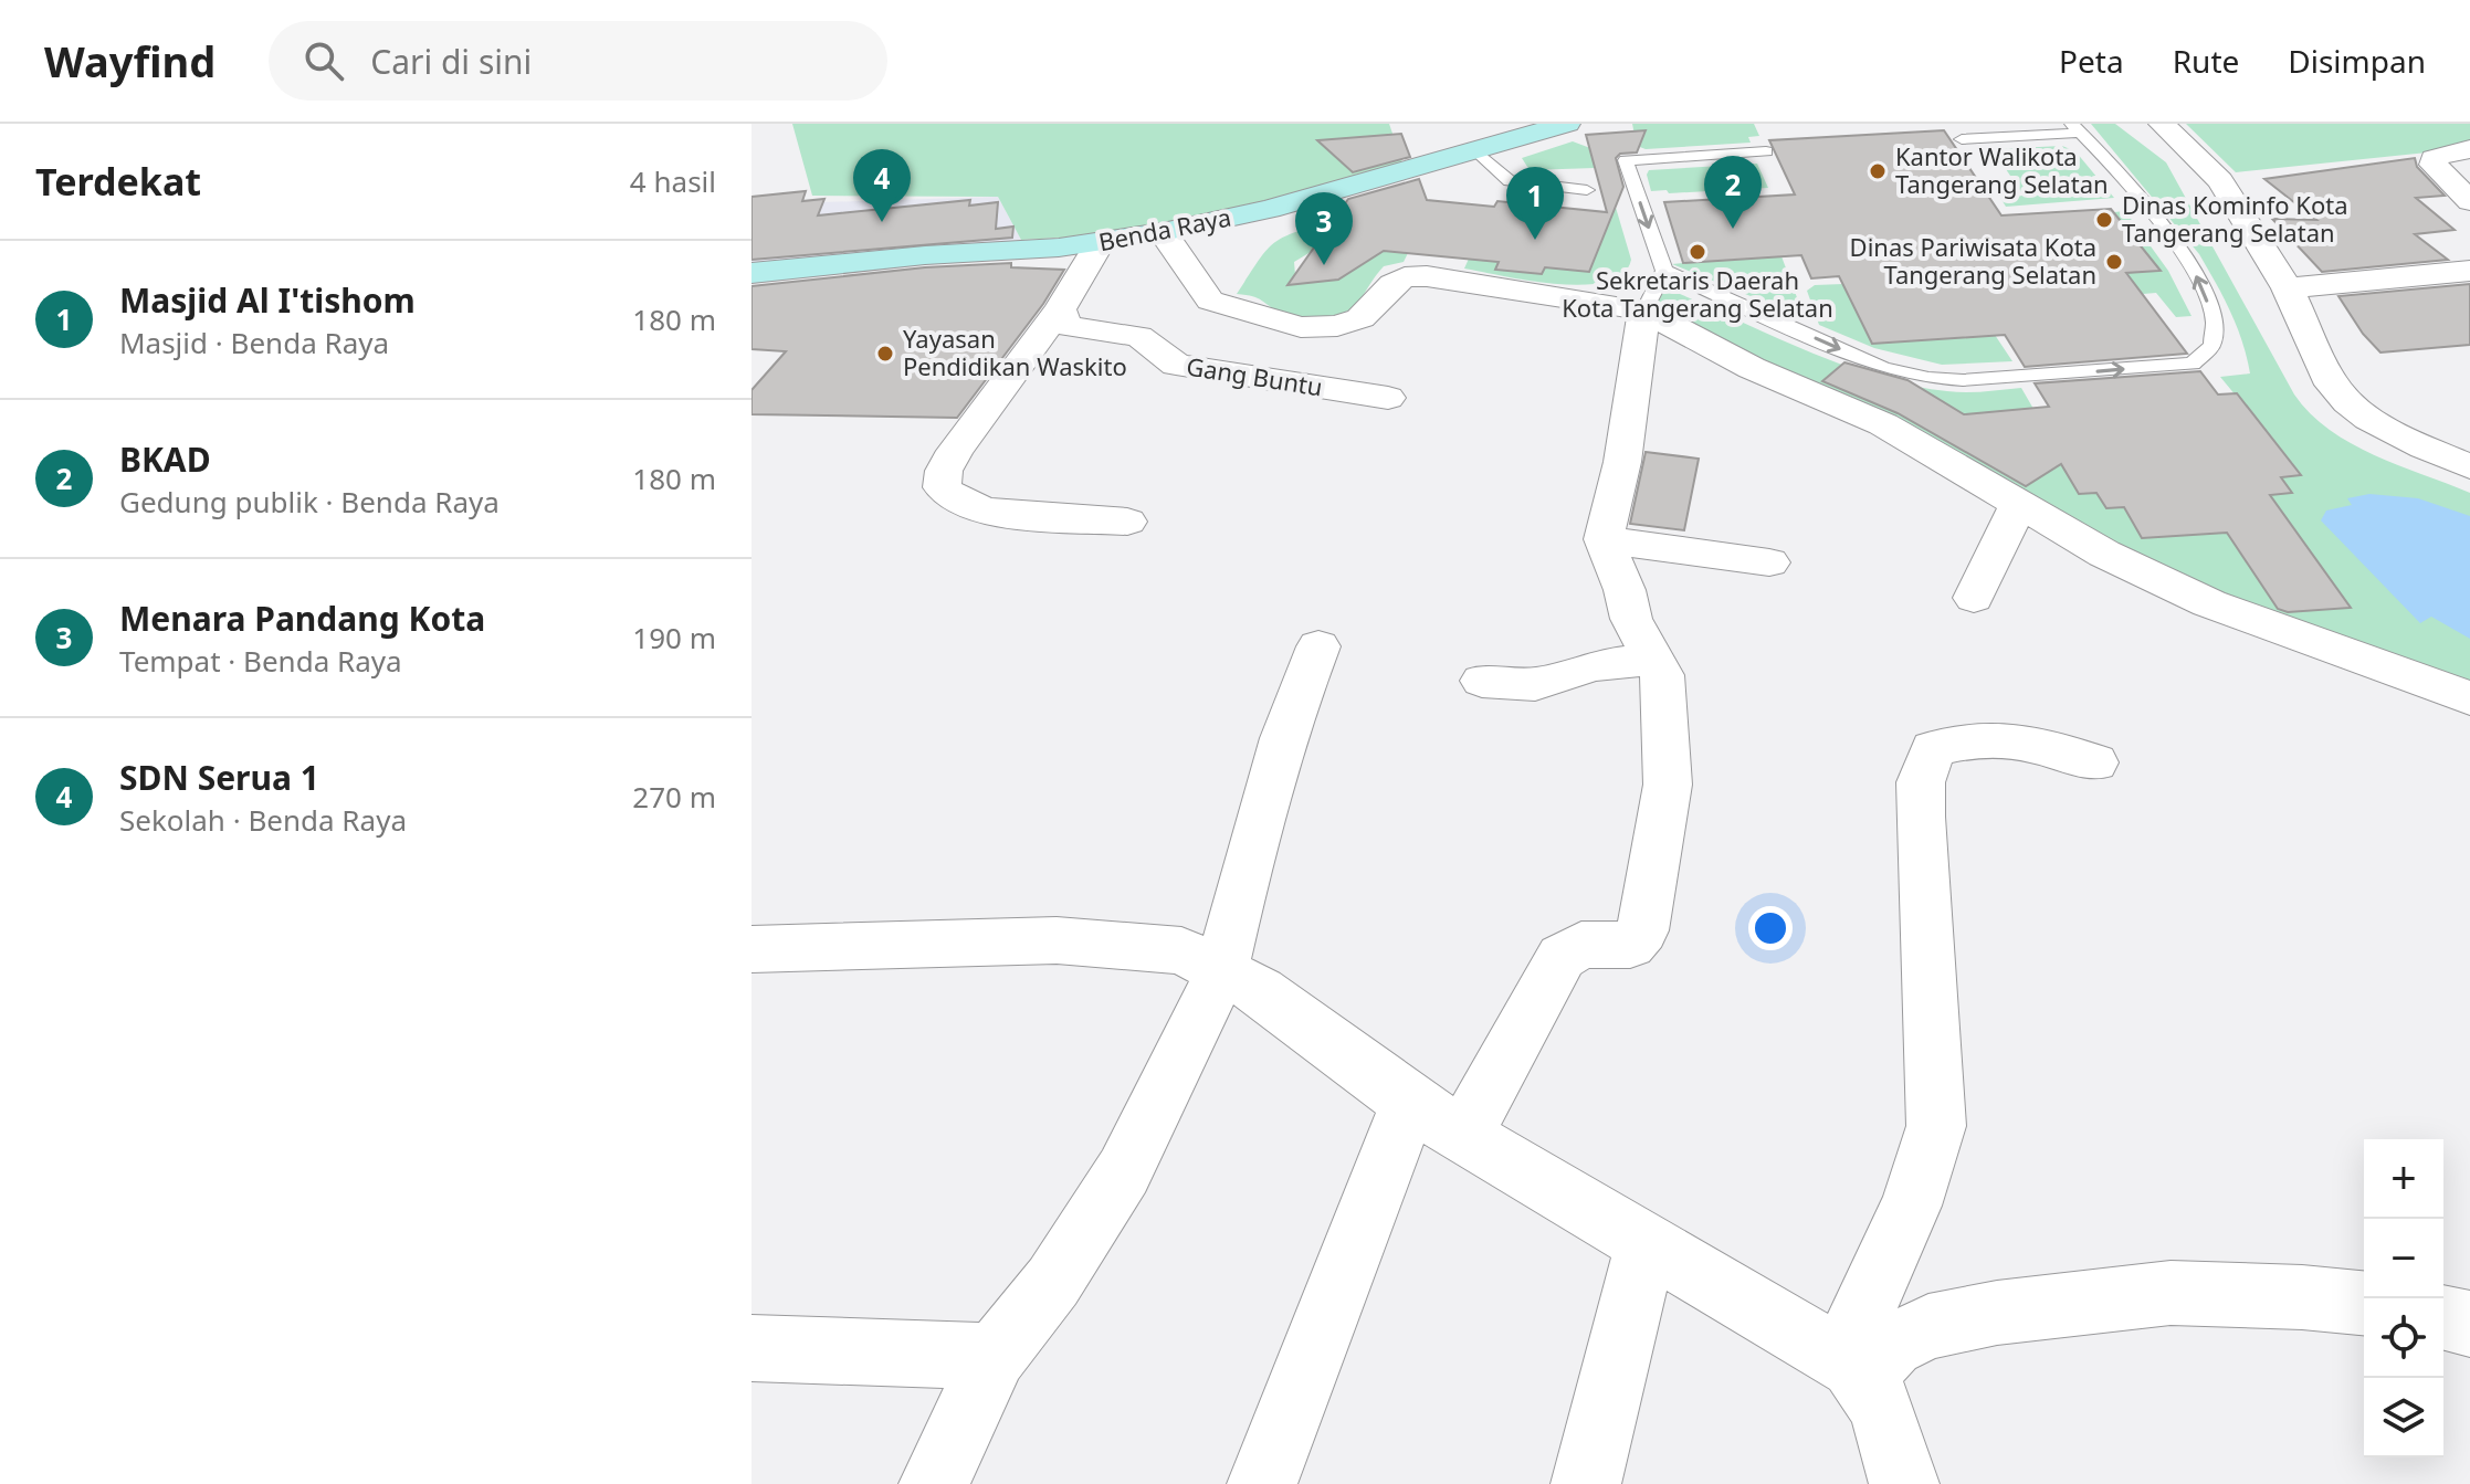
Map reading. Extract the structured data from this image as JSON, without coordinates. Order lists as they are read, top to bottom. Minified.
{"streets":{"street":["Benda Raya","Gang Buntu"]},"places":["Kantor Walikota Tangerang Selatan","Dinas Kominfo Kota Tangerang Selatan","Sekretaris Daerah Kota Tangerang Selatan","Dinas Pariwisata Kota Tangerang Selatan","Yayasan Pendidikan Waskito"],"page":{"header":"Wayfind","search":"Cari di sini","nav":["Peta","Rute","Disimpan"],"heading":["Terdekat","4 hasil"],"pins":["4","2","1","3"],"list":[{"mark":"1","name":"Masjid Al I'tishom","note":"Masjid · Benda Raya","value":"180 m"},{"mark":"2","name":"BKAD","note":"Gedung publik · Benda Raya","value":"180 m"},{"mark":"3","name":"Menara Pandang Kota","note":"Tempat · Benda Raya","value":"190 m"},{"mark":"4","name":"SDN Serua 1","note":"Sekolah · Benda Raya","value":"270 m"}],"map_buttons":["+","−"]}}
